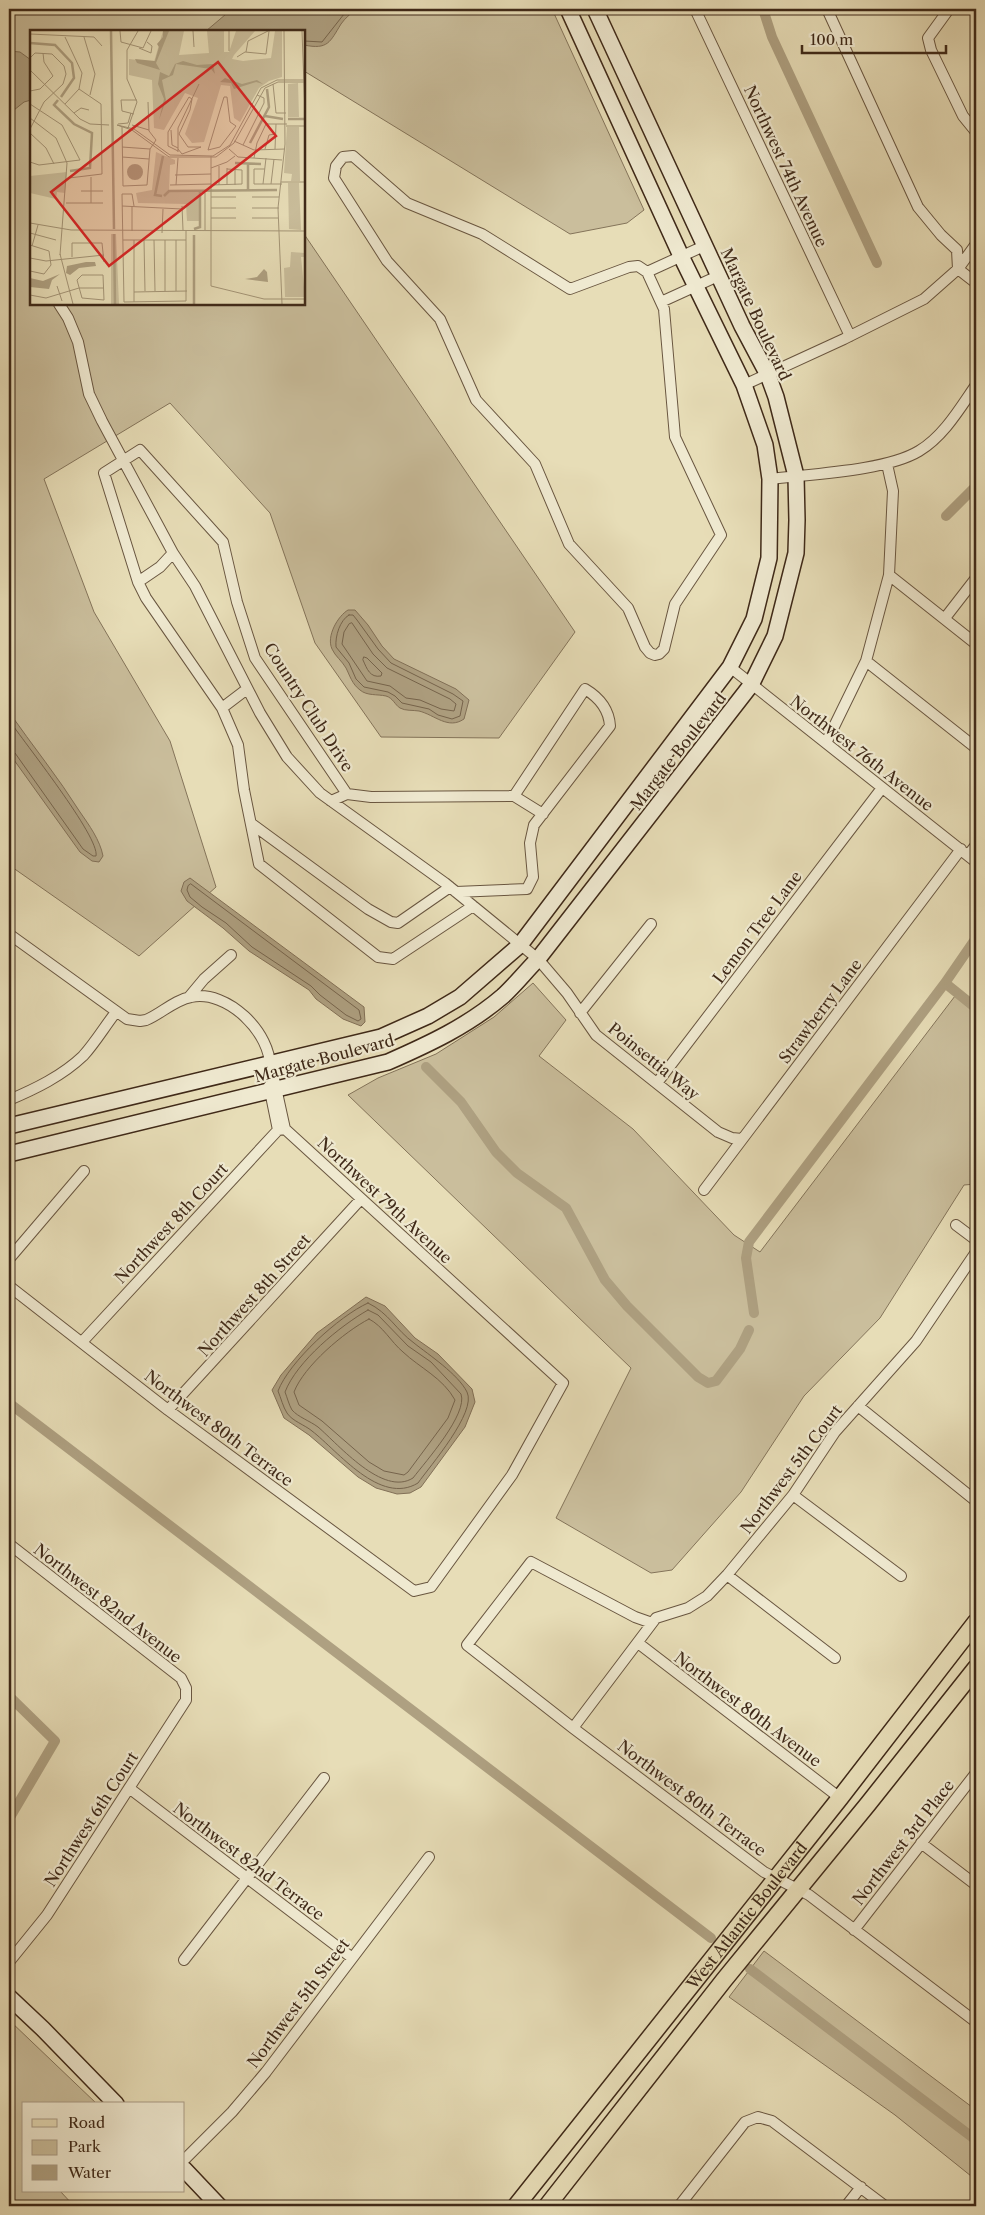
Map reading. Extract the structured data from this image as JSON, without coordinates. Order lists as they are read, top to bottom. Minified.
{"streets":{"main road":["West Atlantic Boulevard"],"street":["Northwest 74th Avenue","Margate Boulevard","Country Club Drive","Northwest 76th Avenue","Lemon Tree Lane","Strawberry Lane","Poinsettia Way","Northwest 79th Avenue","Northwest 8th Court","Northwest 8th Street","Northwest 80th Terrace","Northwest 5th Court","Northwest 82nd Avenue","Northwest 80th Avenue","Northwest 6th Court","Northwest 3rd Place","Northwest 82nd Terrace","Northwest 5th Street"]},"crossings":[["Margate Boulevard","Northwest 76th Avenue"],["Margate Boulevard","Poinsettia Way"],["Northwest 76th Avenue","Lemon Tree Lane"],["Northwest 76th Avenue","Strawberry Lane"],["Lemon Tree Lane","Poinsettia Way"],["Strawberry Lane","Poinsettia Way"],["Northwest 79th Avenue","Northwest 8th Court"],["Northwest 79th Avenue","Northwest 8th Street"],["Northwest 79th Avenue","Northwest 80th Terrace"],["Northwest 8th Court","Northwest 80th Terrace"],["Northwest 8th Street","Northwest 80th Terrace"],["Northwest 80th Terrace","Northwest 5th Court"],["Northwest 80th Terrace","Northwest 3rd Place"],["Northwest 80th Terrace","West Atlantic Boulevard"],["Northwest 5th Court","Northwest 80th Avenue"],["Northwest 82nd Avenue","Northwest 6th Court"],["Northwest 80th Avenue","West Atlantic Boulevard"],["Northwest 6th Court","Northwest 82nd Terrace"],["Northwest 82nd Terrace","Northwest 5th Street"]],"legend":["Road","Park","Water"],"scale_bar":"100 m"}
